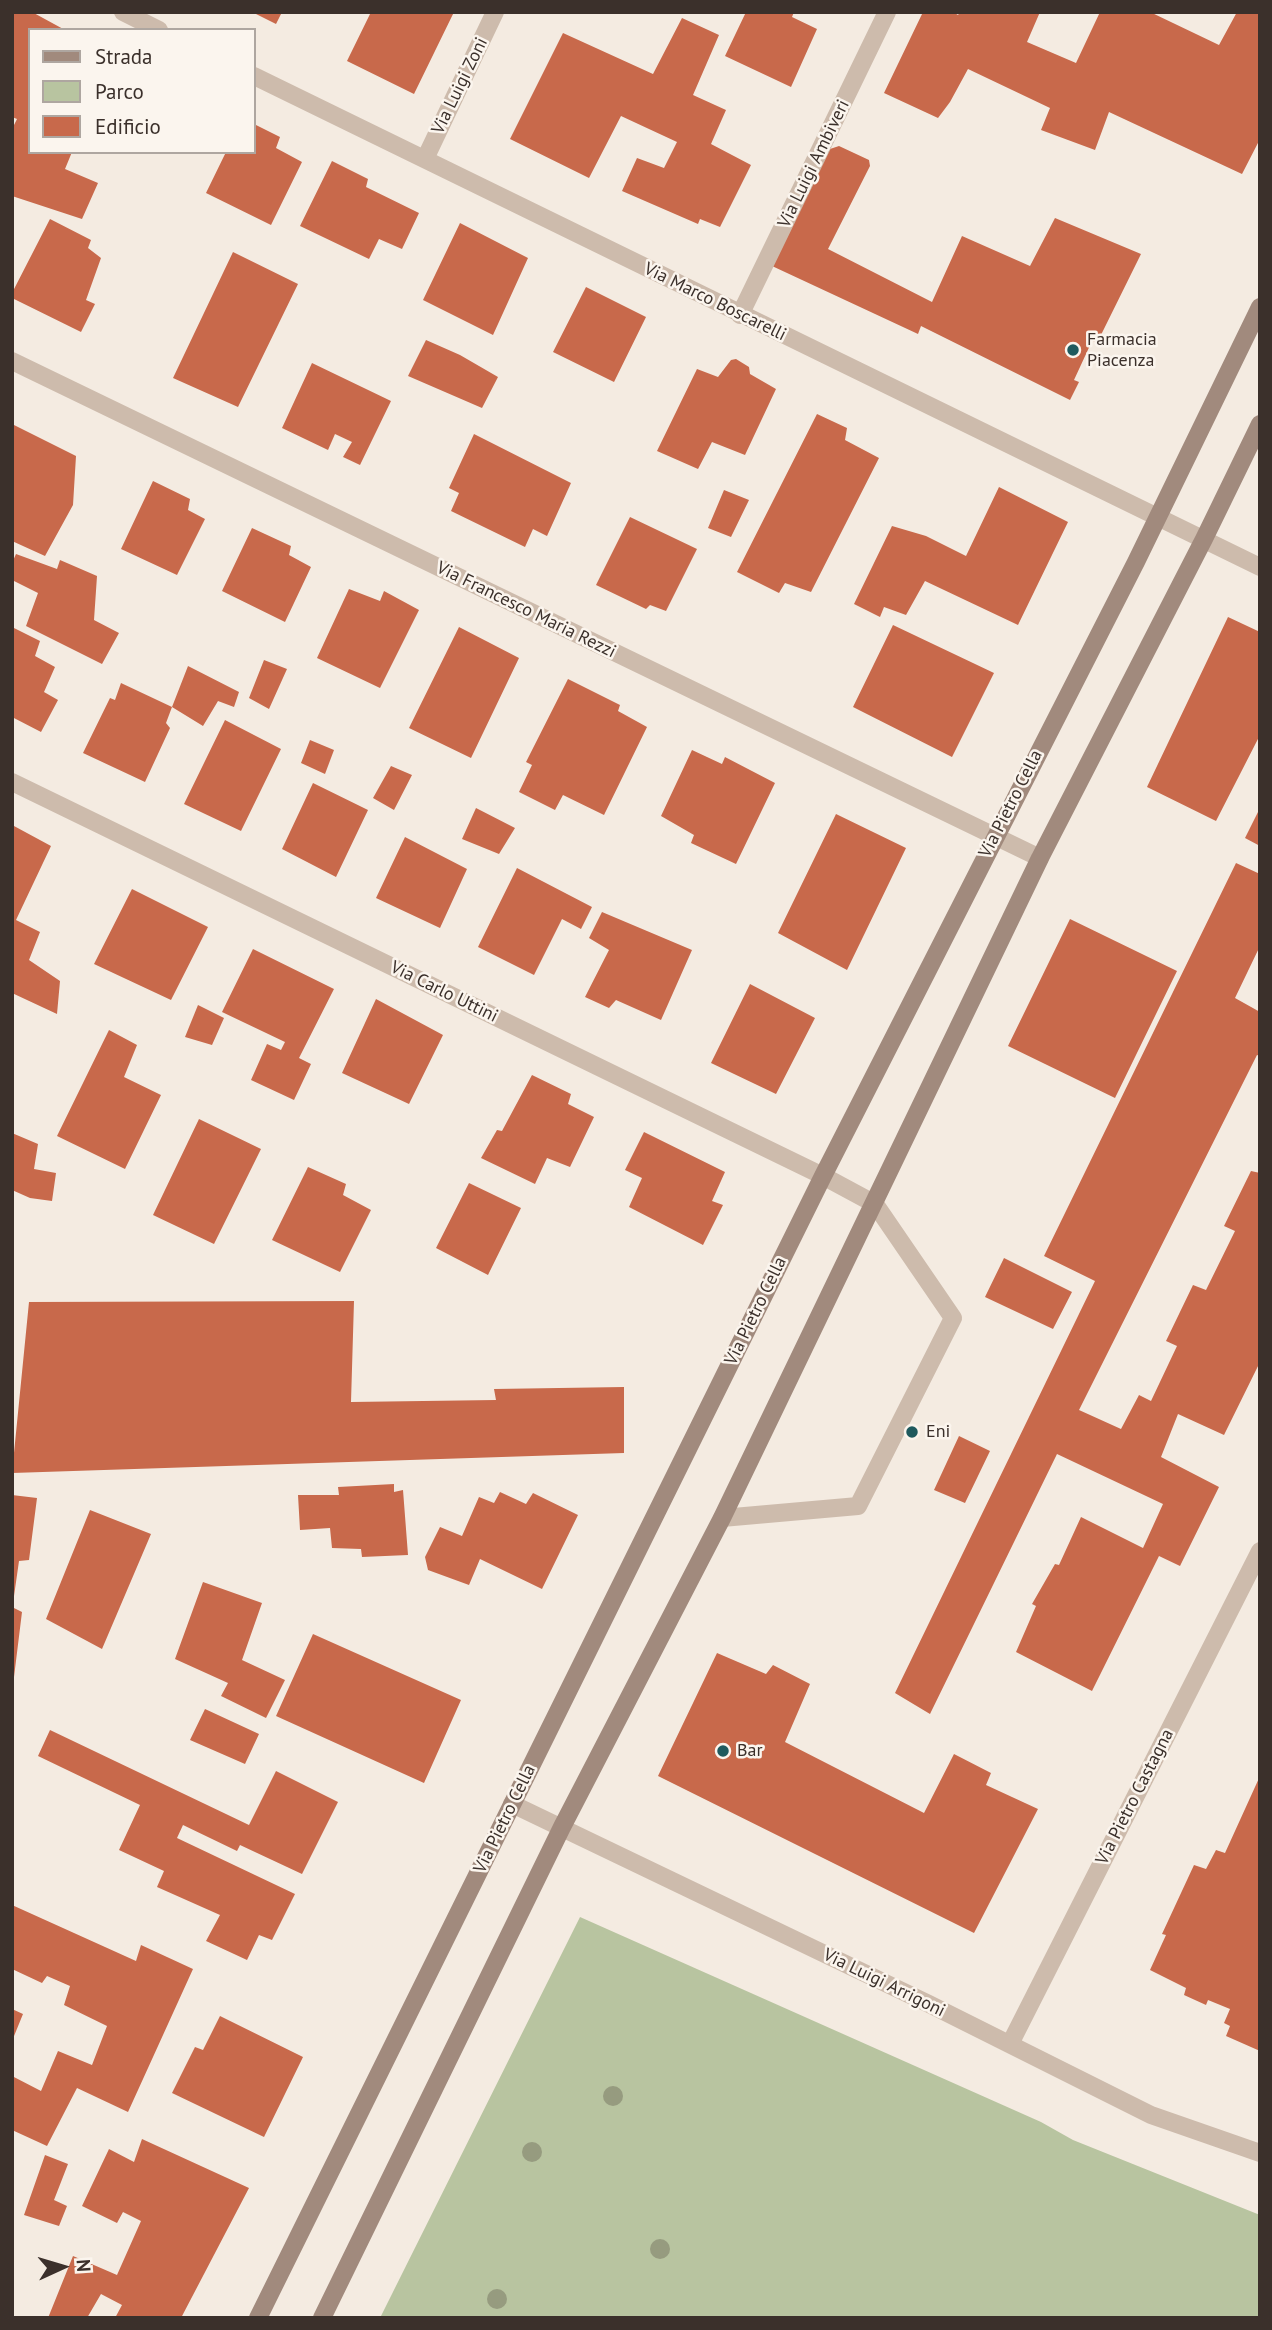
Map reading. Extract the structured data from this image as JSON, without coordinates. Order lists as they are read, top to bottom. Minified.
{"streets":{"main road":["Via Pietro Cella"],"street":["Via Luigi Zoni","Via Luigi Ambiveri","Via Marco Boscarelli","Via Francesco Maria Rezzi","Via Carlo Uttini","Via Pietro Castagna","Via Luigi Arrigoni"]},"crossings":[["Via Luigi Zoni","Via Marco Boscarelli"],["Via Luigi Ambiveri","Via Marco Boscarelli"],["Via Marco Boscarelli","Via Pietro Cella"],["Via Francesco Maria Rezzi","Via Pietro Cella"],["Via Pietro Cella","Via Carlo Uttini"],["Via Pietro Cella","Via Luigi Arrigoni"],["Via Pietro Castagna","Via Luigi Arrigoni"]],"places":["Farmacia Piacenza","Eni","Bar"],"legend":["Strada","Parco","Edificio"],"north":"right"}
